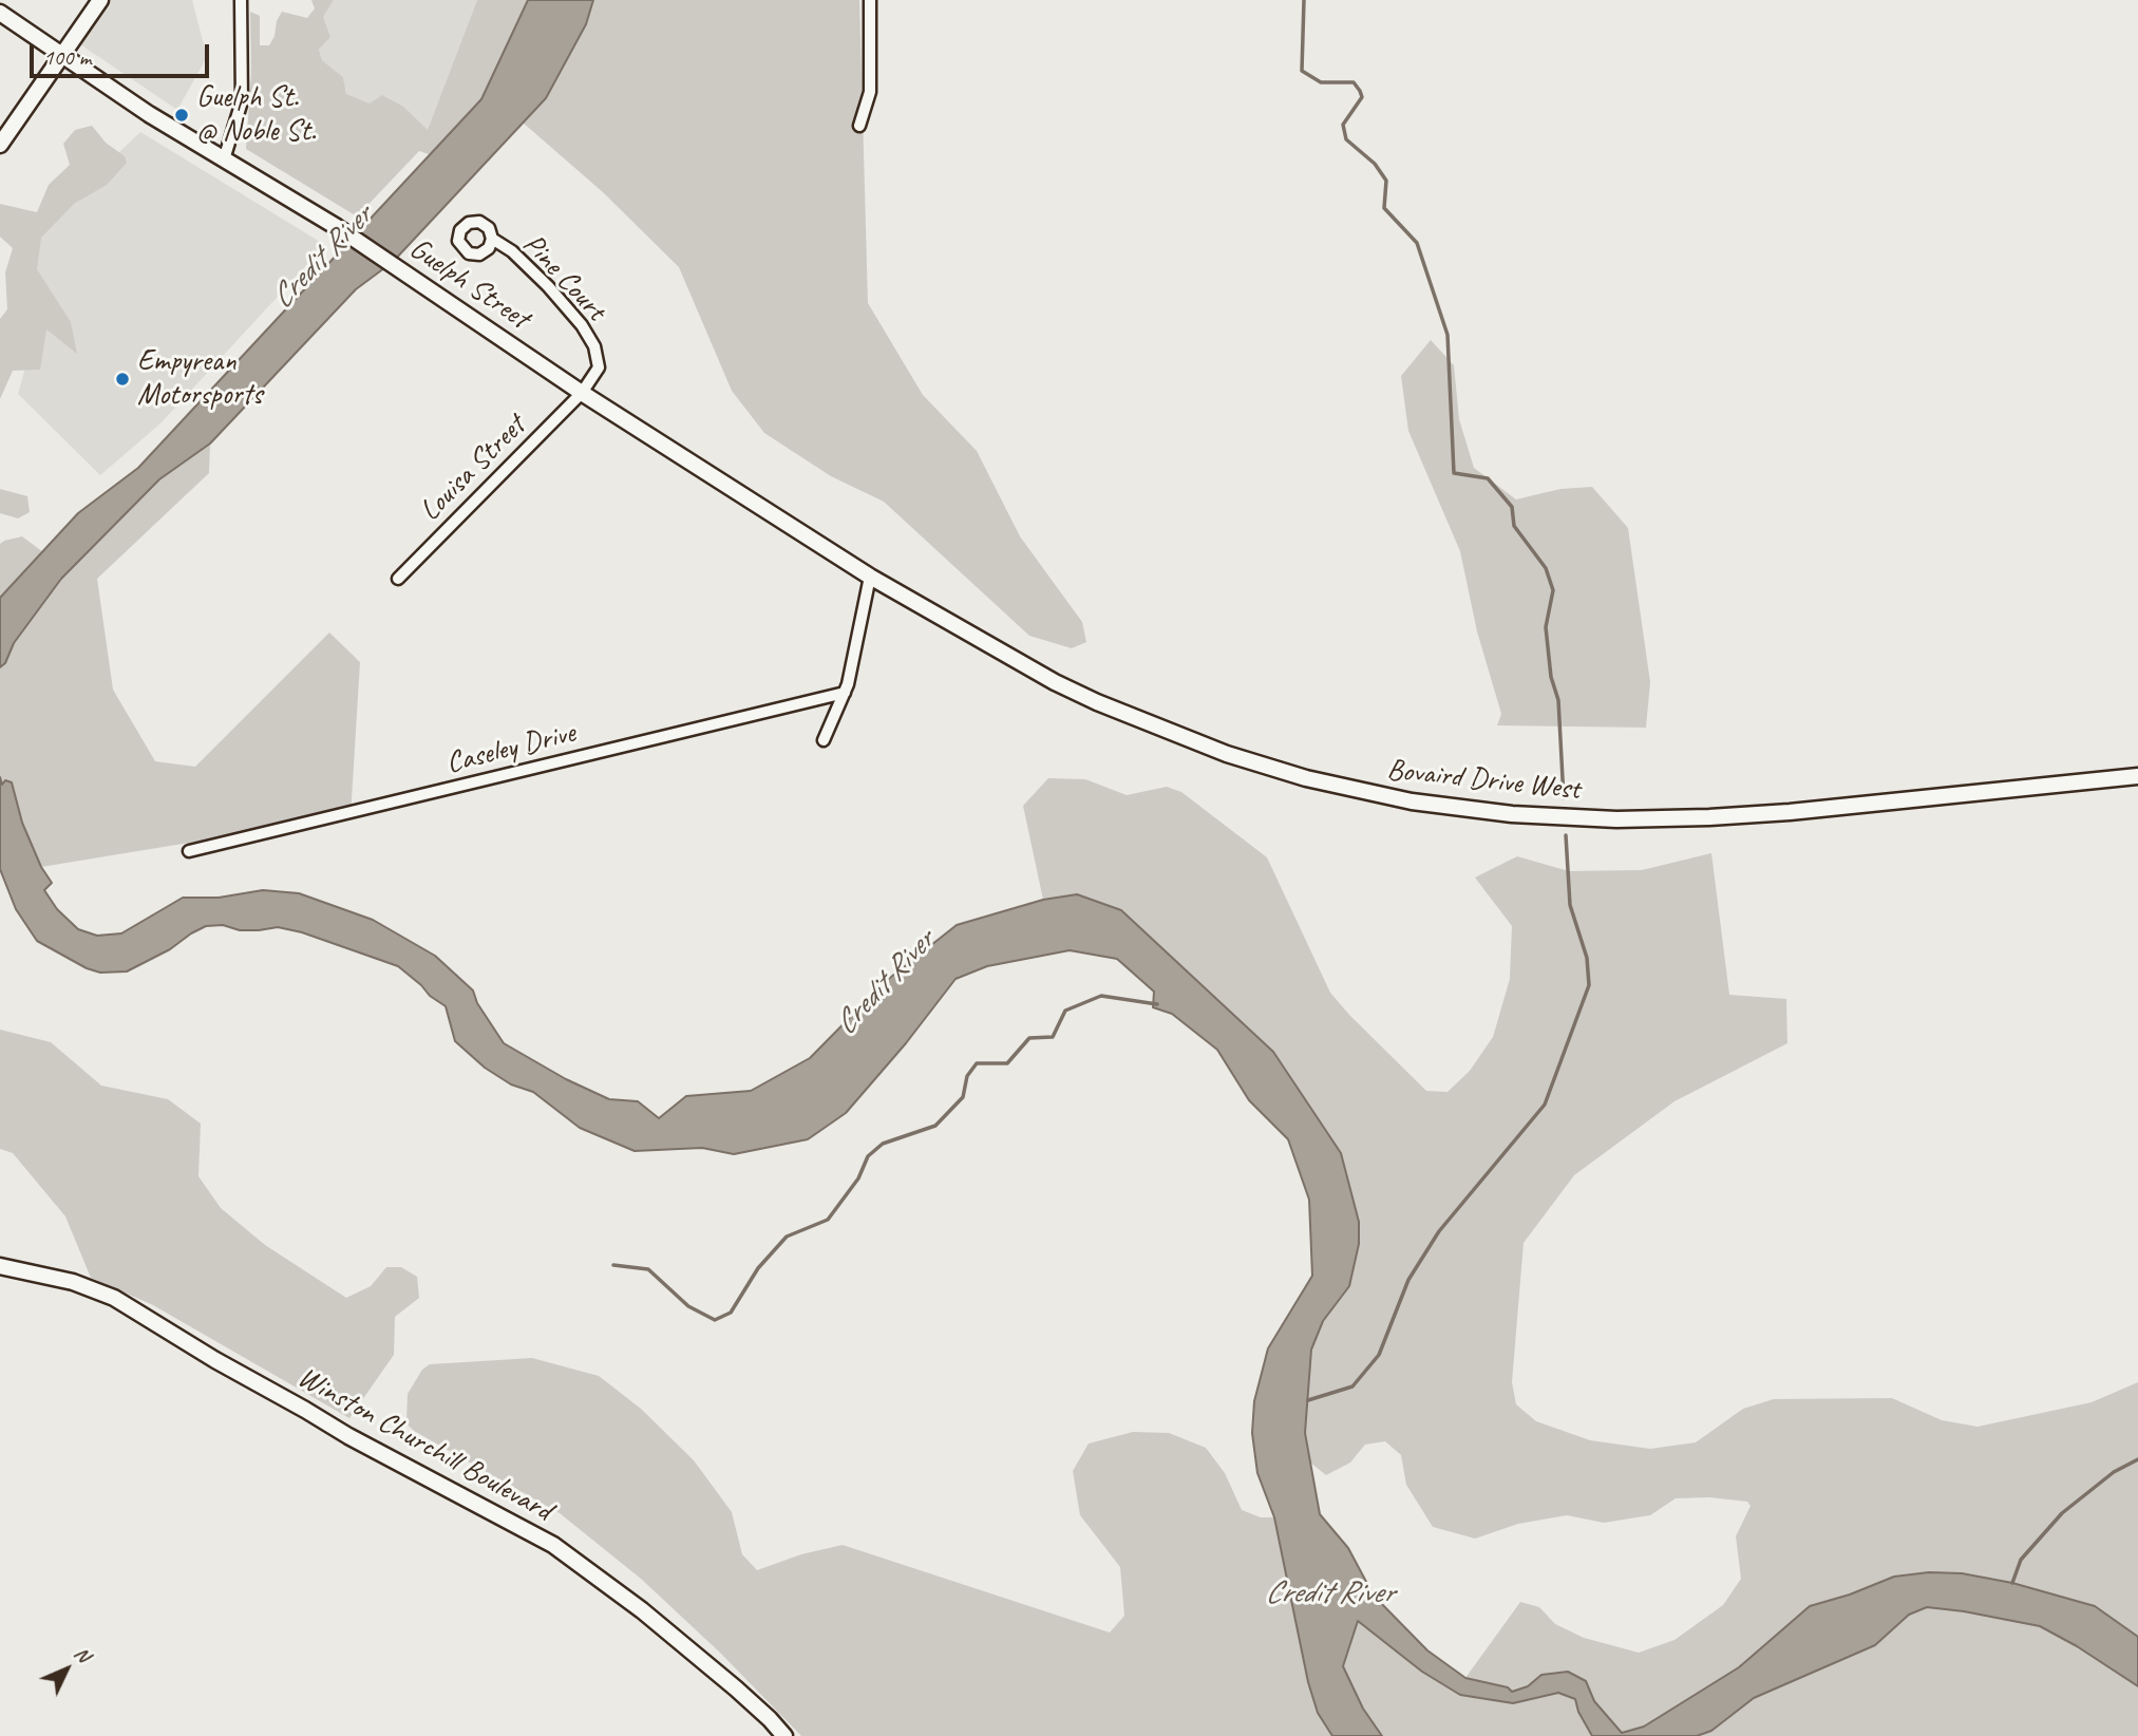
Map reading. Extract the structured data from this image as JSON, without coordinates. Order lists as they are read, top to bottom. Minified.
{"streets":{"main road":["Guelph Street","Bovaird Drive West","Winston Churchill Boulevard"],"street":["Pine Court","Louisa Street","Caseley Drive"]},"crossings":[["Pine Court","Guelph Street"],["Pine Court","Louisa Street"],["Guelph Street","Louisa Street"],["Guelph Street","Bovaird Drive West"]],"water":["Credit River"],"places":["Guelph St. @ Noble St.","Empyrean Motorsports"],"scale_bar":"100 m","north":"top right"}
